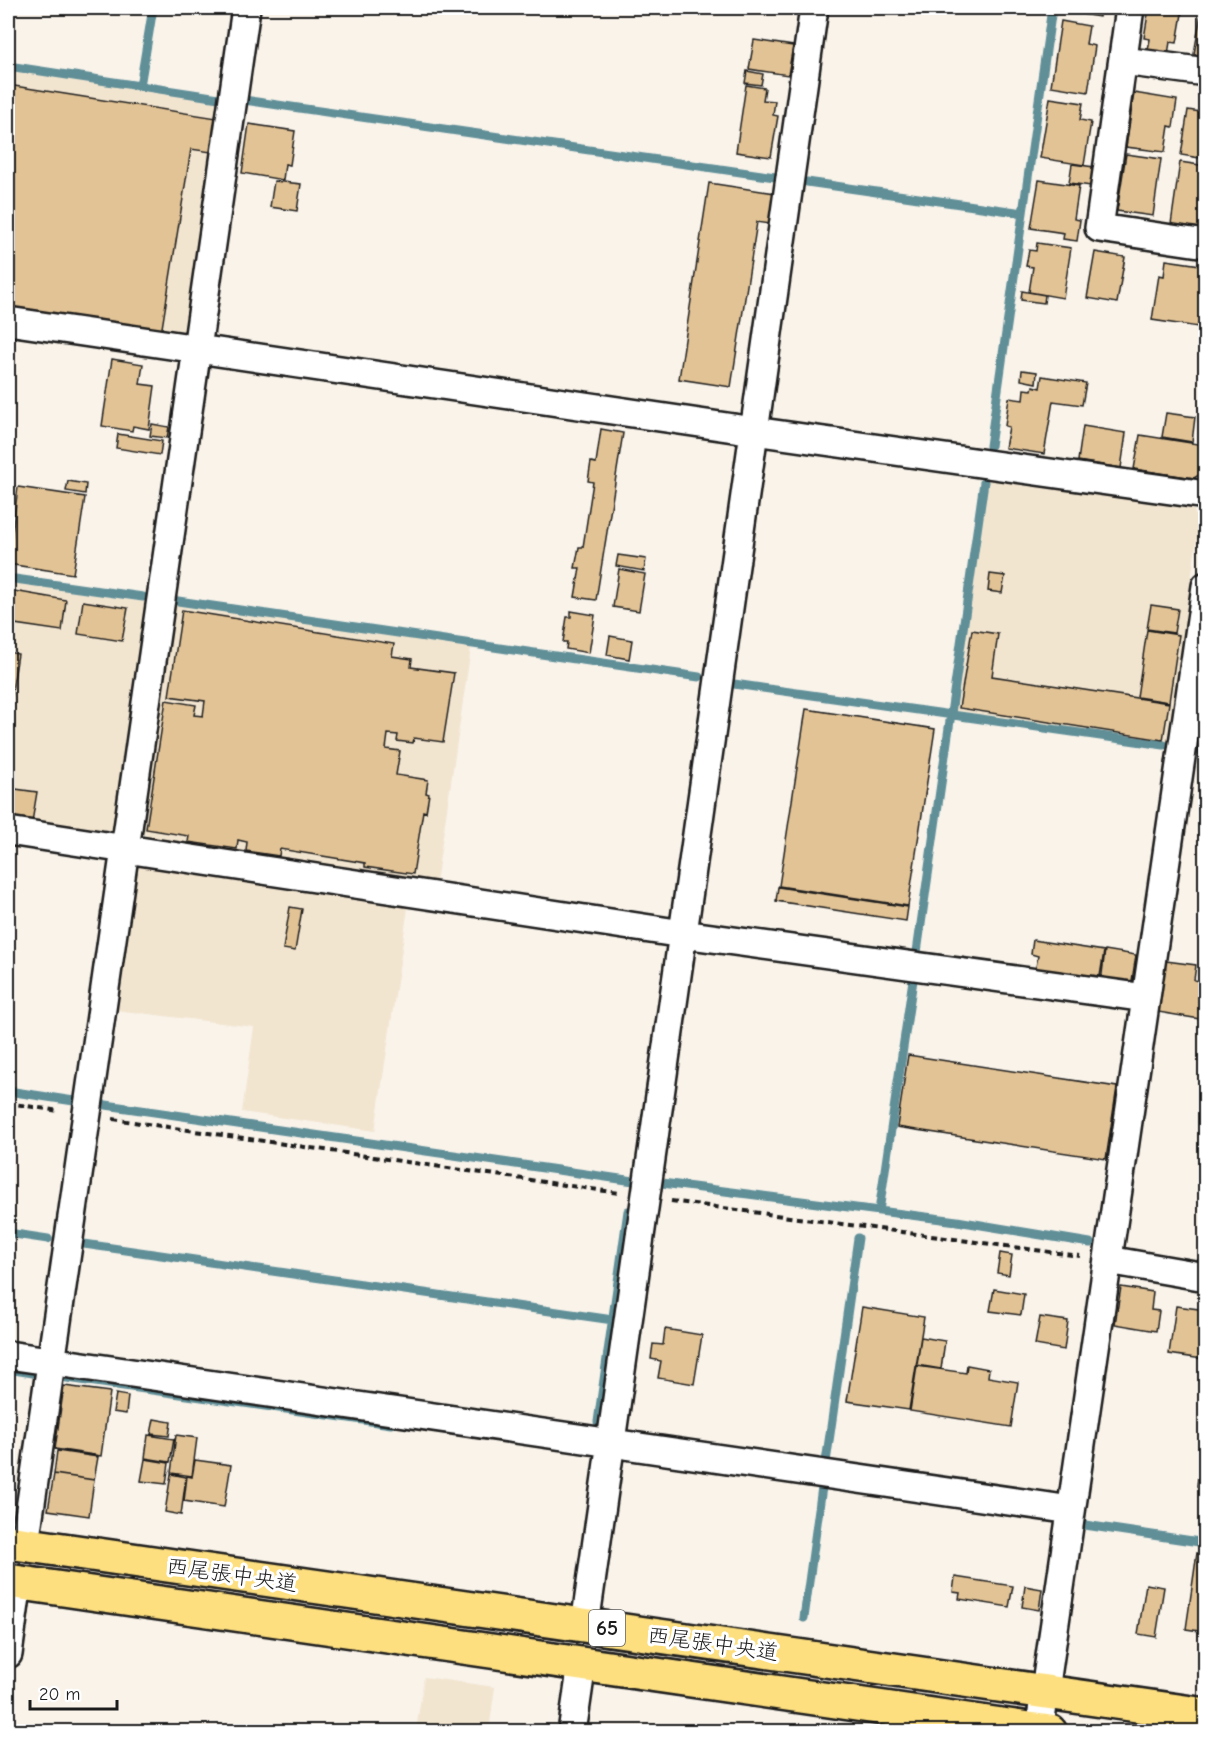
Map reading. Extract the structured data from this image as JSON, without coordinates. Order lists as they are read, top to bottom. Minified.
{"streets":{"main road":["西尾張中央道","65"]},"scale_bar":"20 m"}
